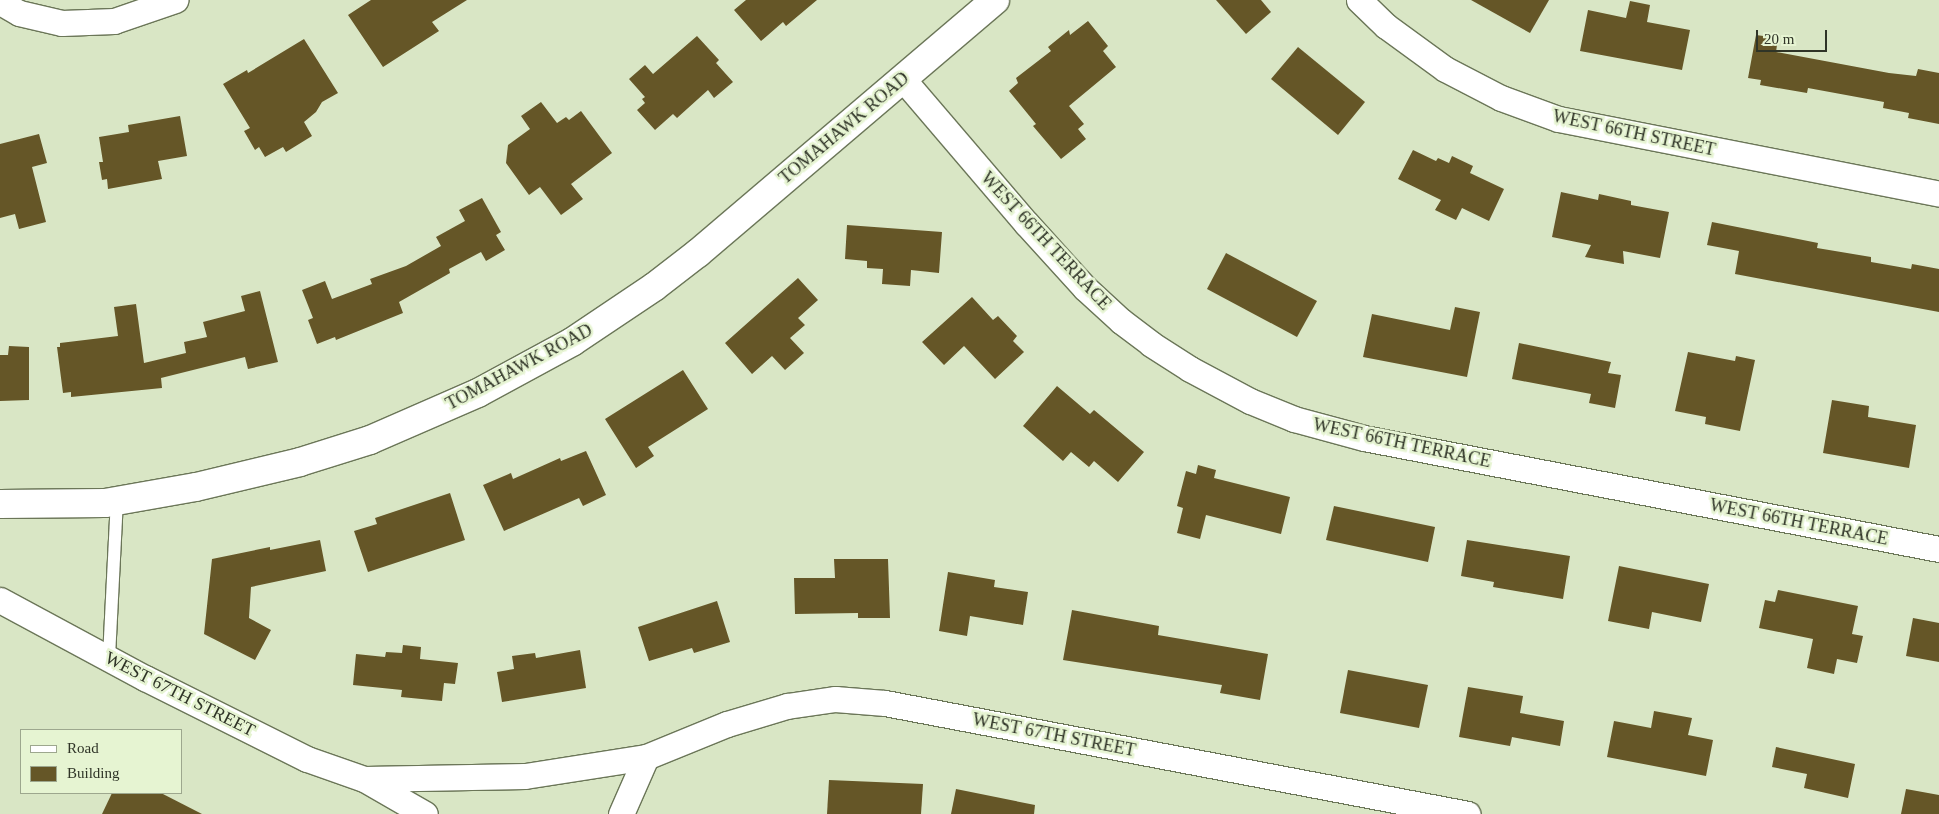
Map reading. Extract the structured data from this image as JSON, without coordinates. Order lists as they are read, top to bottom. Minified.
{"streets":{"street":["TOMAHAWK ROAD","WEST 66TH STREET","WEST 66TH TERRACE","WEST 67TH STREET"]},"crossings":[["TOMAHAWK ROAD","WEST 66TH TERRACE"]],"legend":["Road","Building"],"scale_bar":"20 m"}
